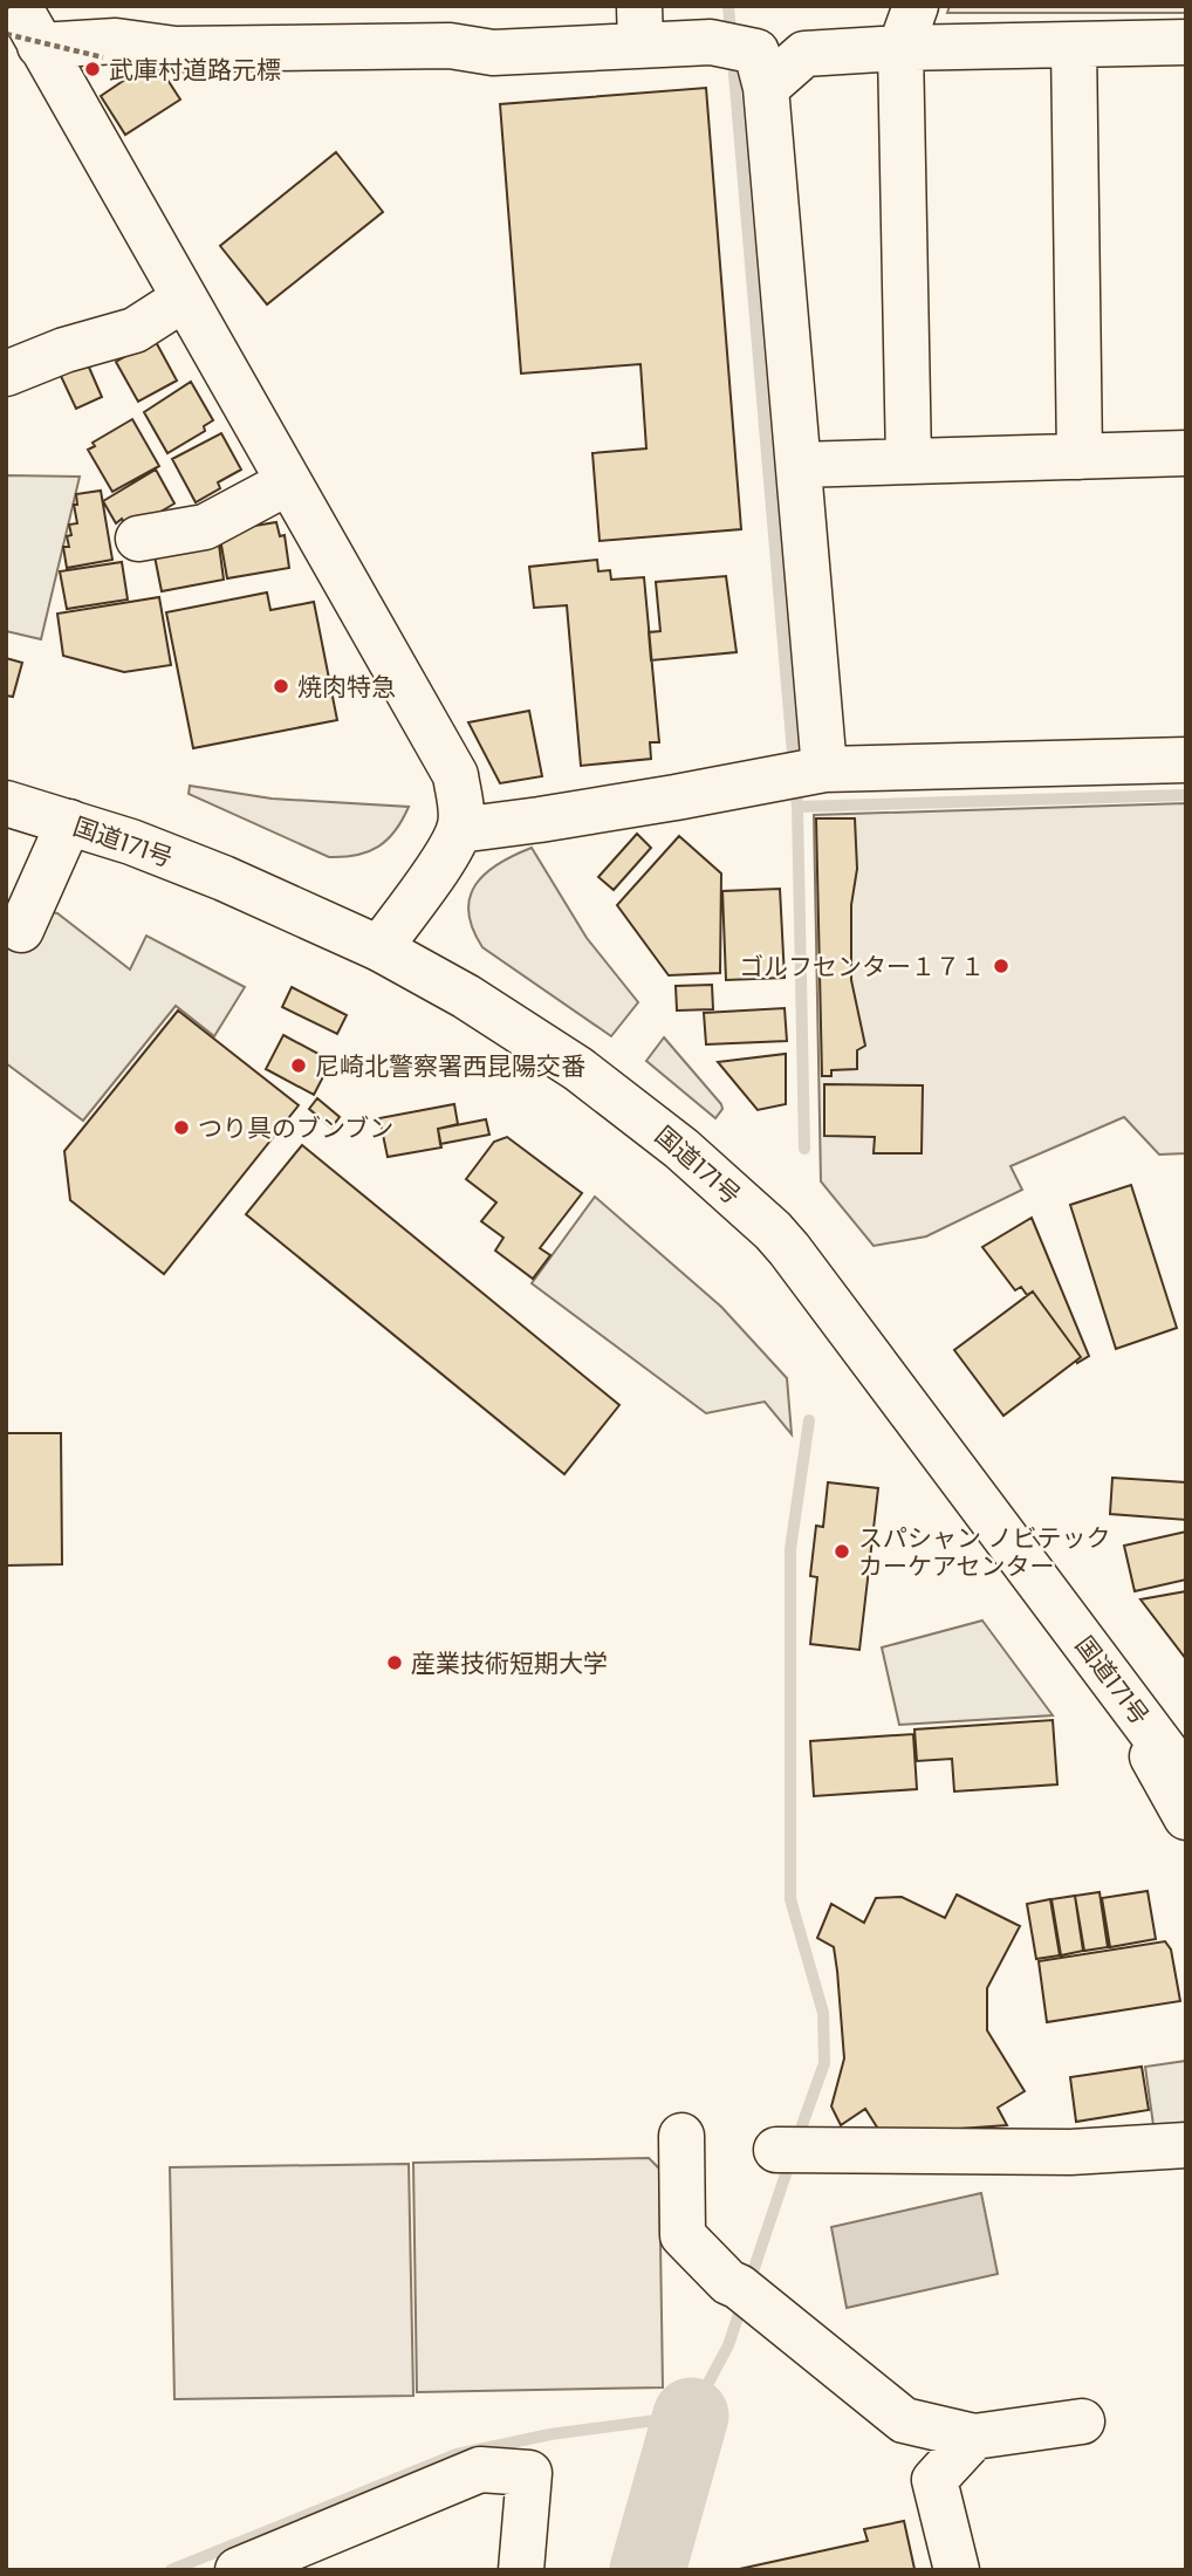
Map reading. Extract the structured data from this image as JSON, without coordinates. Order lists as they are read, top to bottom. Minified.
{"streets":{"main road":["国道171号"]},"places":["武庫村道路元標","焼肉特急","ゴルフセンター１７１","尼崎北警察署西昆陽交番","つり具のブンブン","スパシャン ノビテック カーケアセンター","産業技術短期大学"]}
